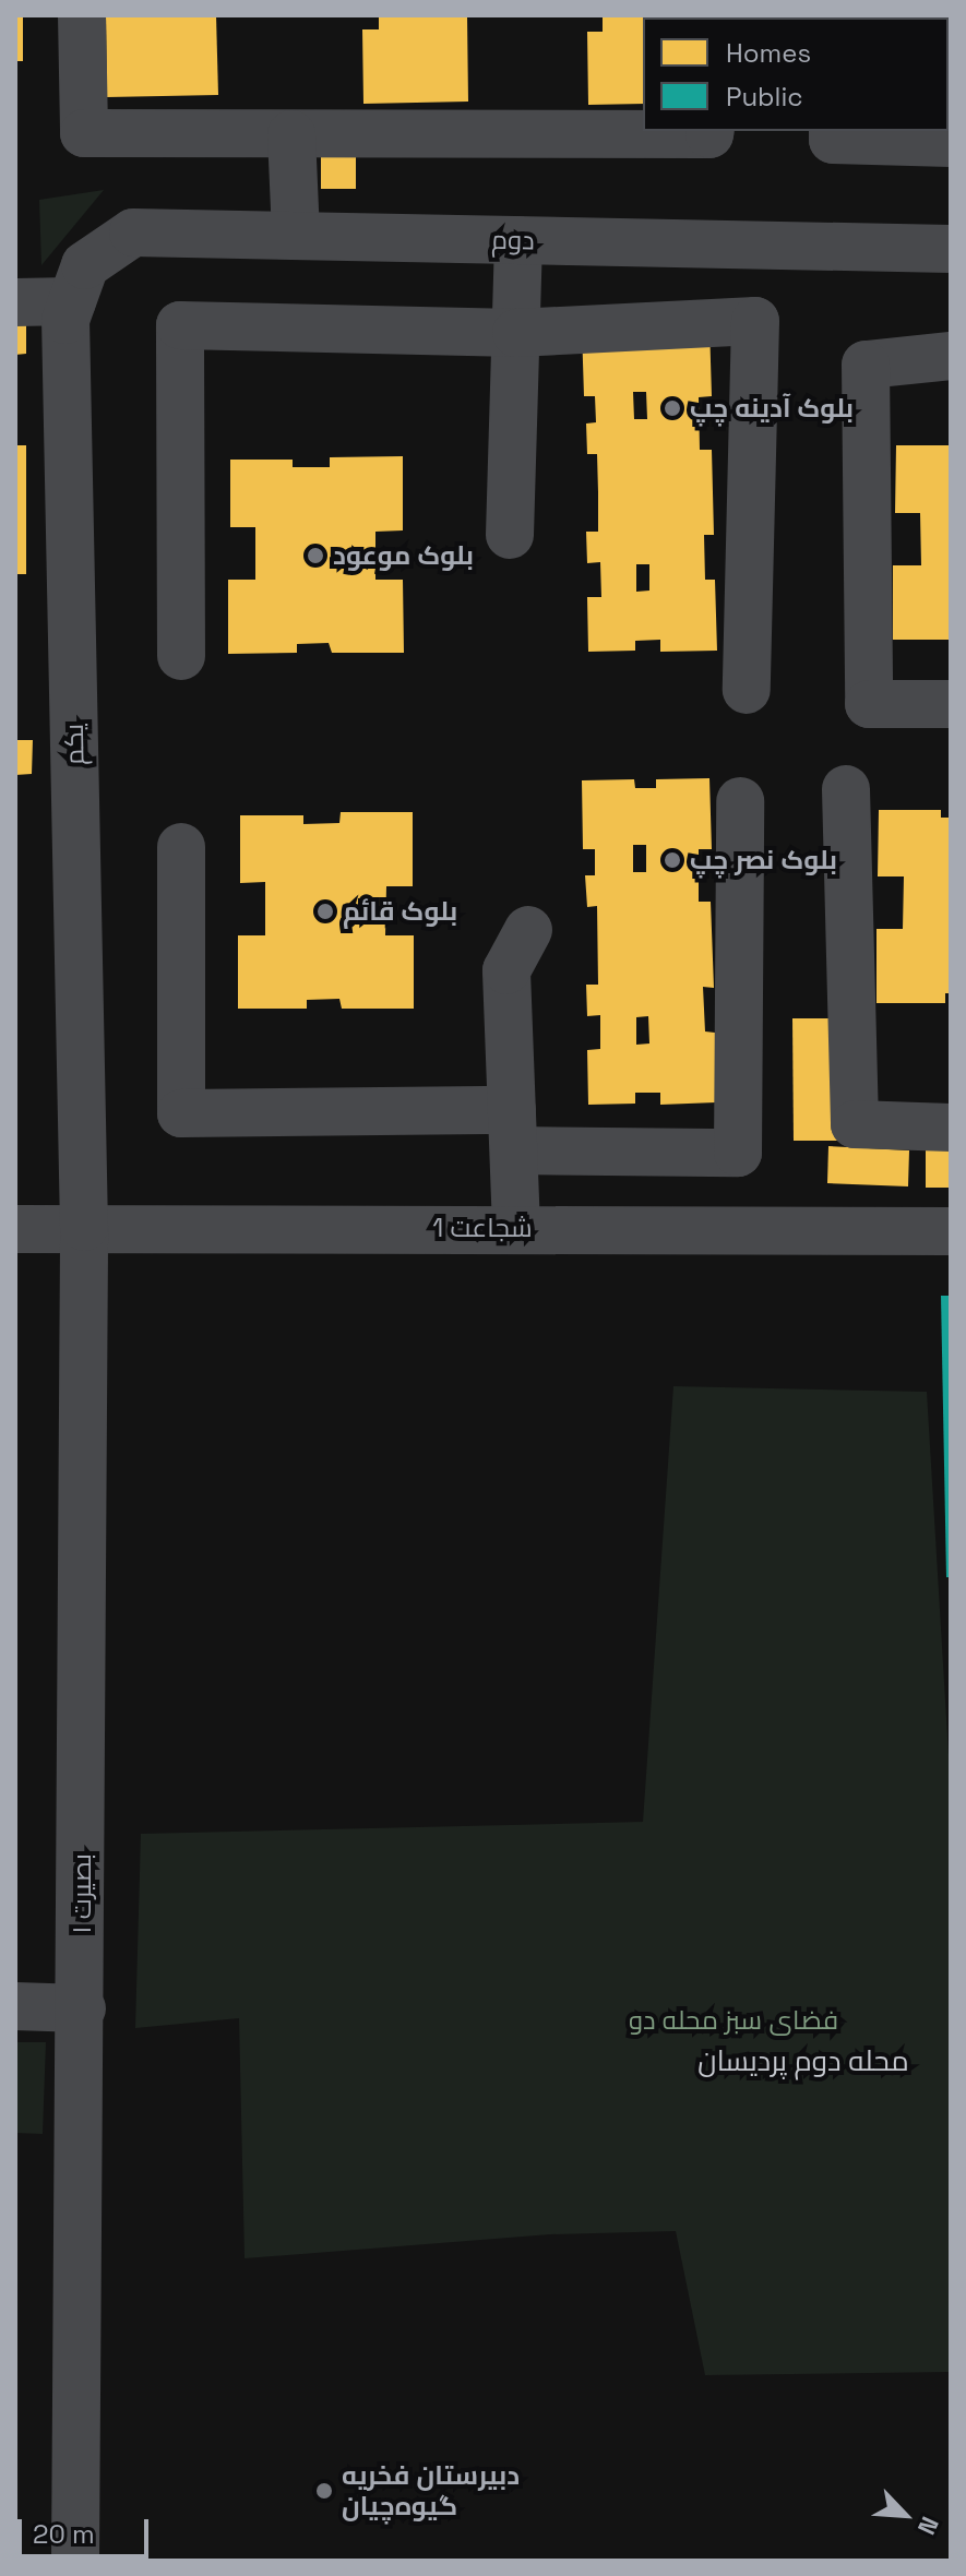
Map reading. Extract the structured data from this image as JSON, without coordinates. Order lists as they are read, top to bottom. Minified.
{"streets":{"street":["دوم","یکم","شجاعت 1","بصیرت ۱"]},"crossings":[["دوم","یکم"],["یکم","شجاعت 1"],["یکم","بصیرت ۱"],["شجاعت 1","بصیرت ۱"]],"districts":["محله دوم پردیسان"],"parks":["فضای سبز محله دو"],"places":["بلوک آدینه چپ","بلوک موعود","بلوک نصر چپ","بلوک قائم","دبیرستان فخریه گیوه‌چیان"],"legend":["Homes","Public"],"scale_bar":"20 m","north":"bottom right"}
